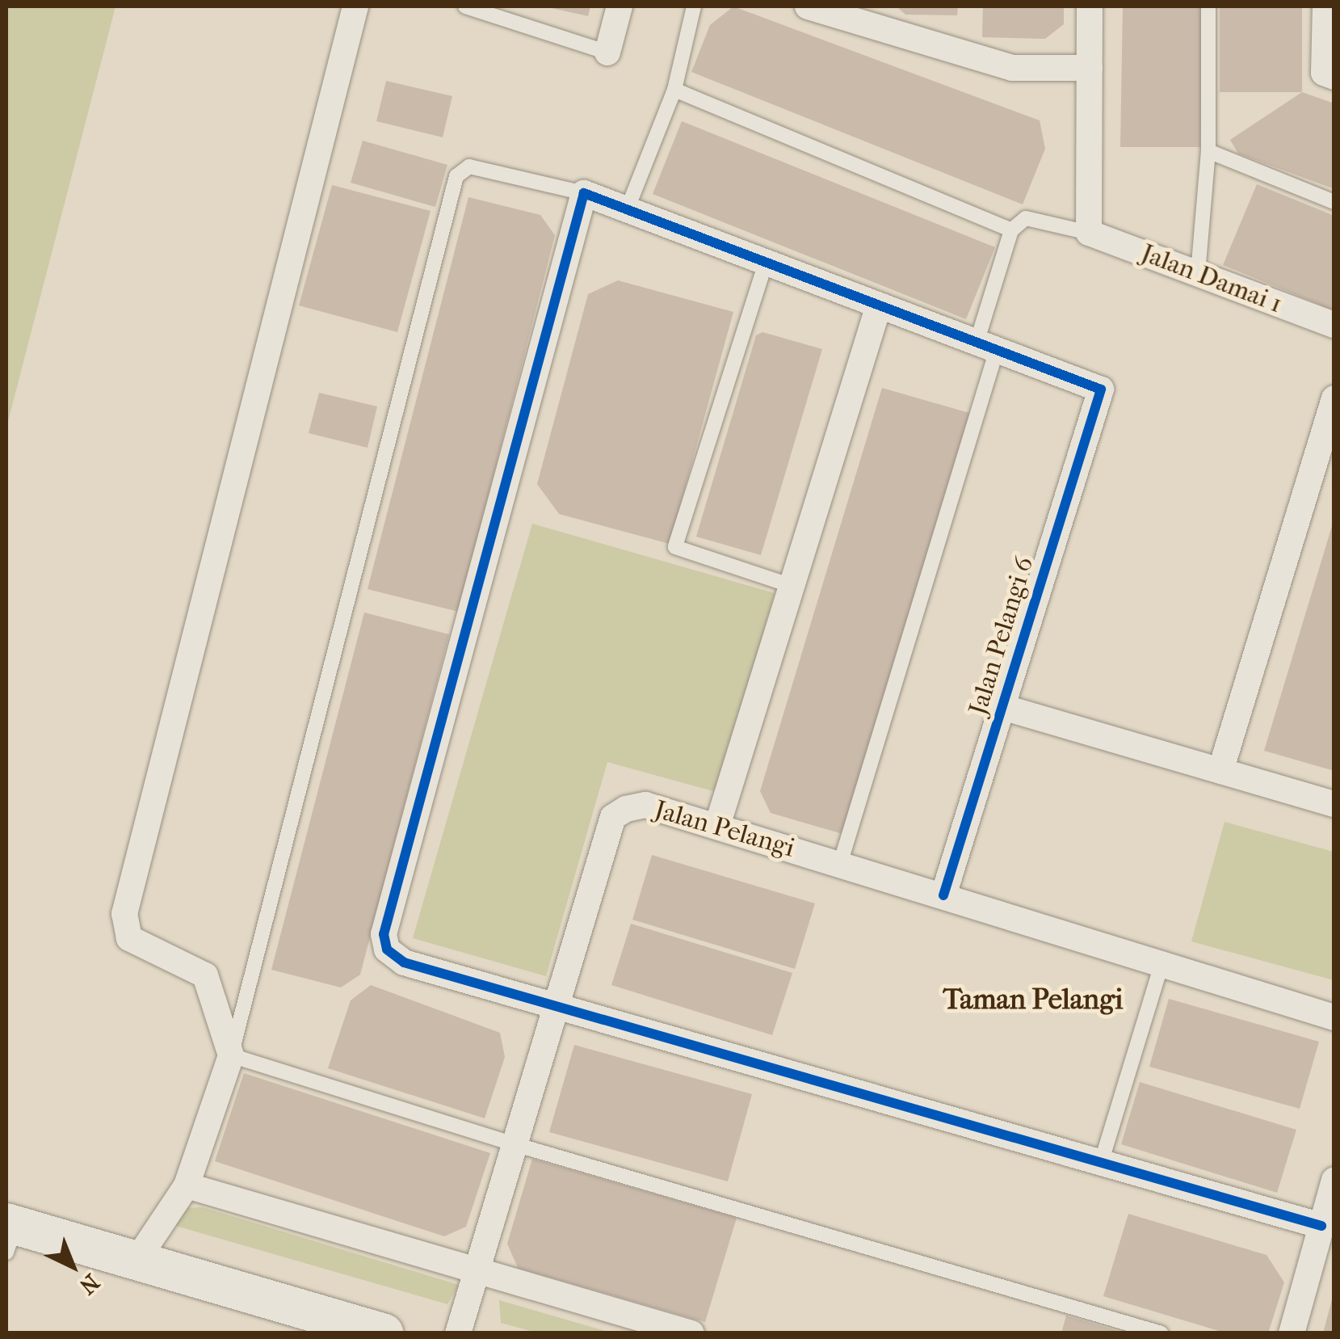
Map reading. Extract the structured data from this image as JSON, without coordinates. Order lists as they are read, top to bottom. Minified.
{"streets":{"street":["Jalan Damai 1","Jalan Pelangi 6","Jalan Pelangi"]},"crossings":[["Jalan Pelangi 6","Jalan Pelangi"]],"districts":["Taman Pelangi"],"north":"bottom right"}
